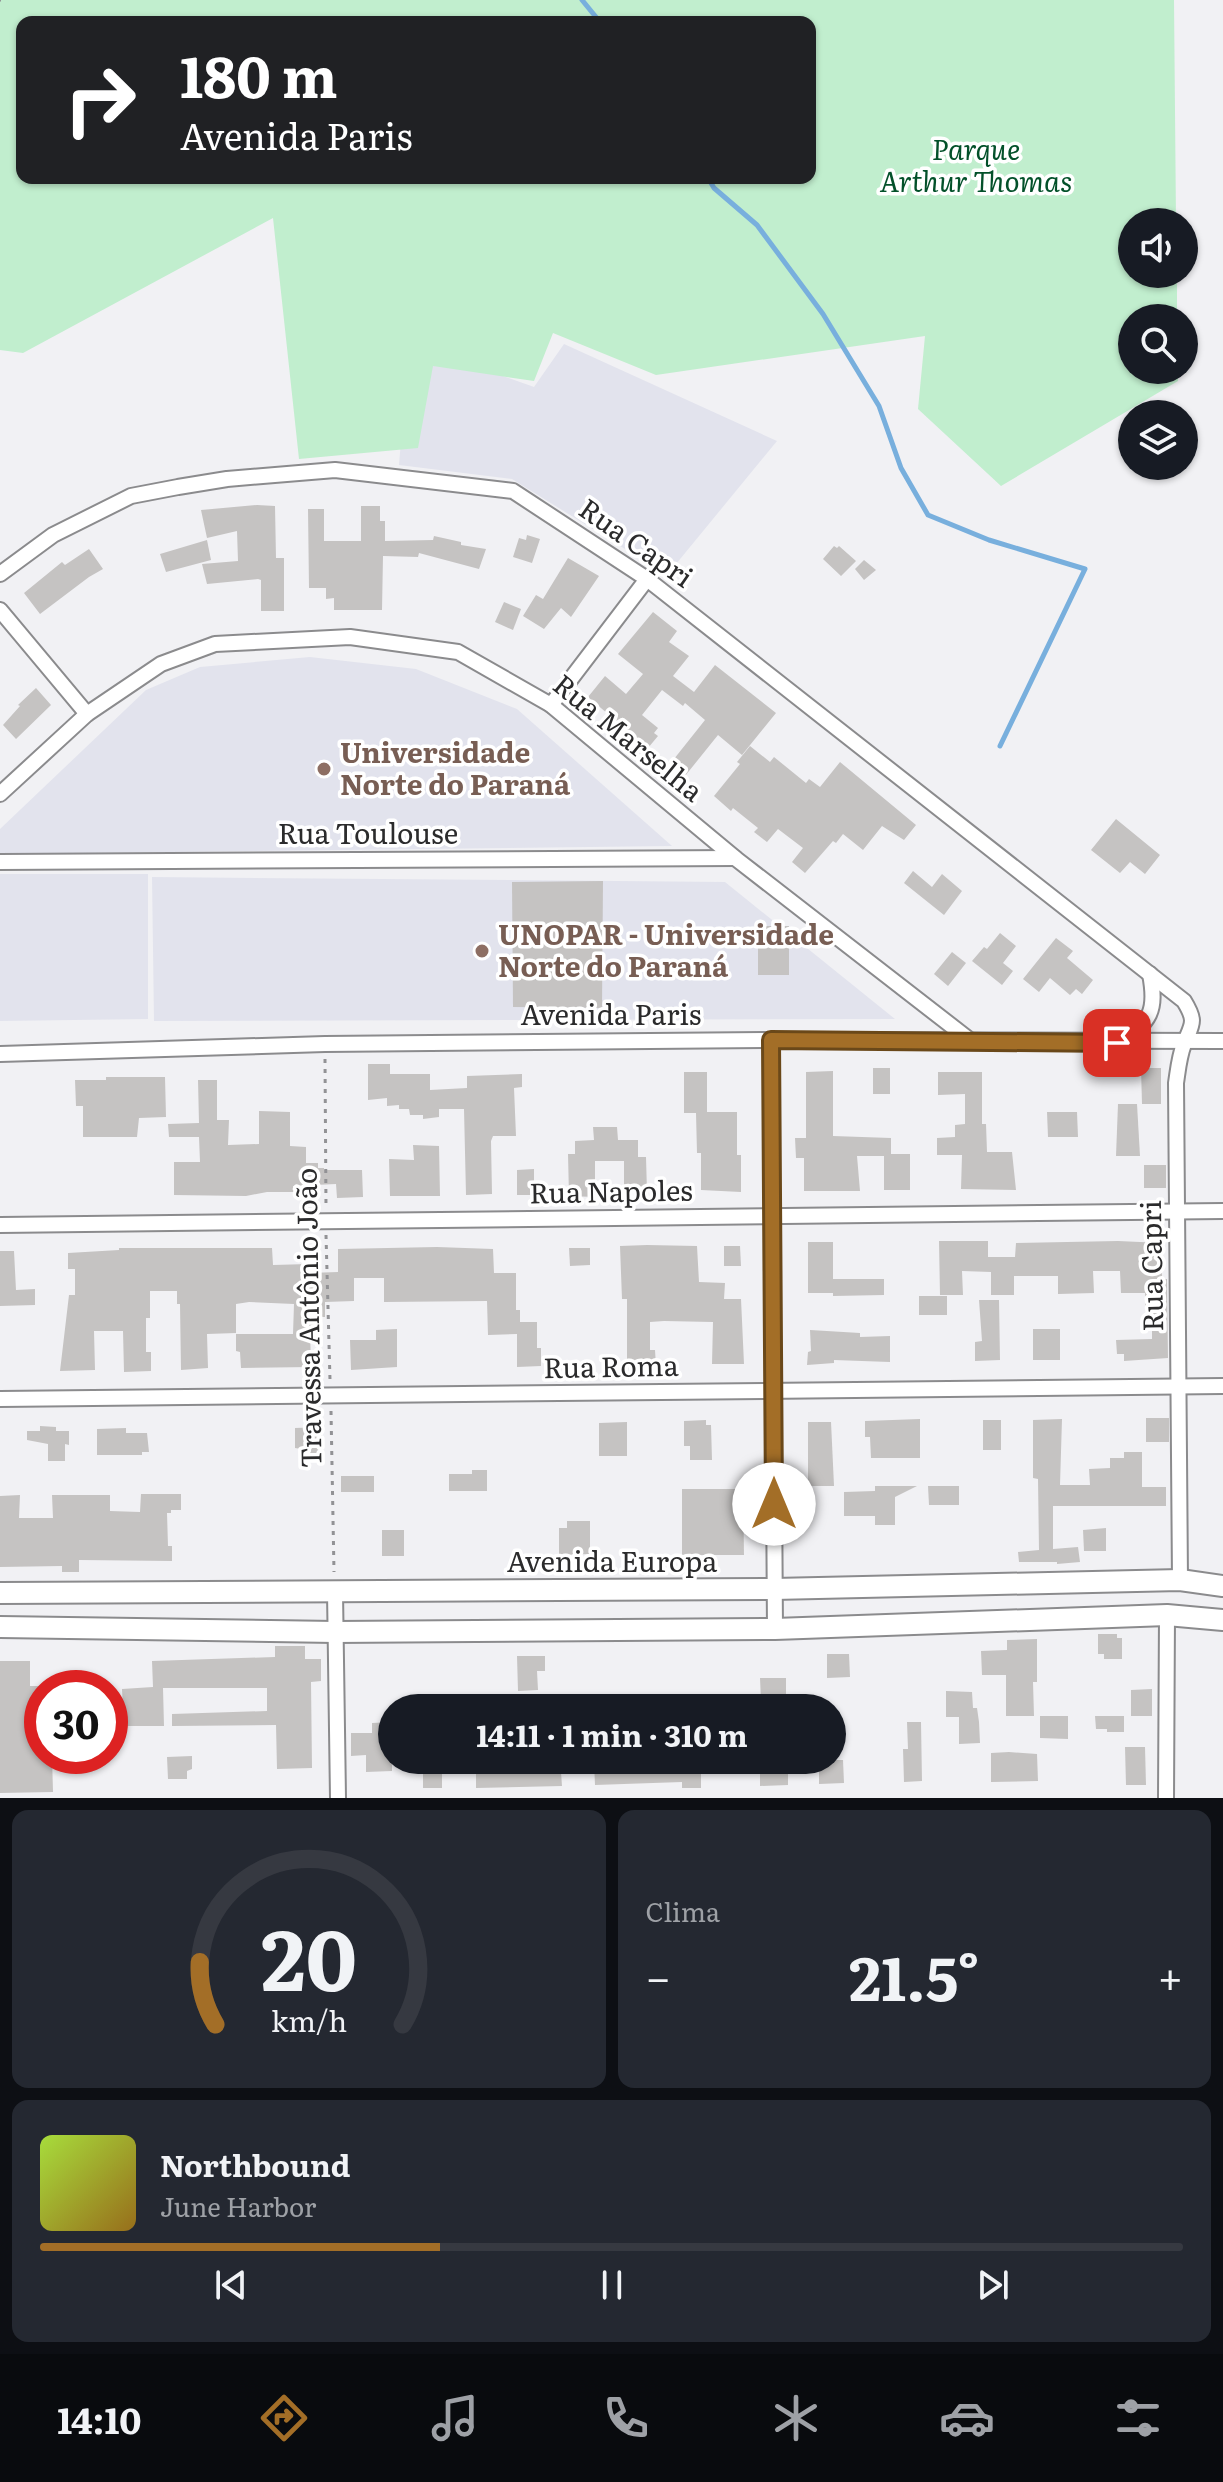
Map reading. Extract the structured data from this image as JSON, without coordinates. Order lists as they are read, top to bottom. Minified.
{"streets":{"main road":["Avenida Europa"],"street":["Rua Capri","Rua Marselha","Rua Toulouse","Avenida Paris","Rua Napoles","Rua Roma"],"path":["Travessa Antônio João"]},"crossings":[["Rua Capri","Avenida Paris"],["Rua Capri","Rua Napoles"],["Rua Capri","Rua Roma"],["Rua Capri","Avenida Europa"],["Rua Marselha","Rua Toulouse"],["Rua Marselha","Avenida Paris"],["Avenida Paris","Travessa Antônio João"],["Rua Napoles","Travessa Antônio João"],["Travessa Antônio João","Rua Roma"],["Travessa Antônio João","Avenida Europa"]],"parks":["Parque Arthur Thomas"],"places":["Universidade Norte do Paraná","UNOPAR - Universidade Norte do Paraná"],"page":{"turn":["180 m","Avenida Paris"],"limit":"30","trip":"14:11 · 1 min · 310 m","tile":"Clima","heat":["−","21.5°","+"],"song":["Northbound","June Harbor"],"tabs":"14:10","gauge":["20","km/h"]}}
